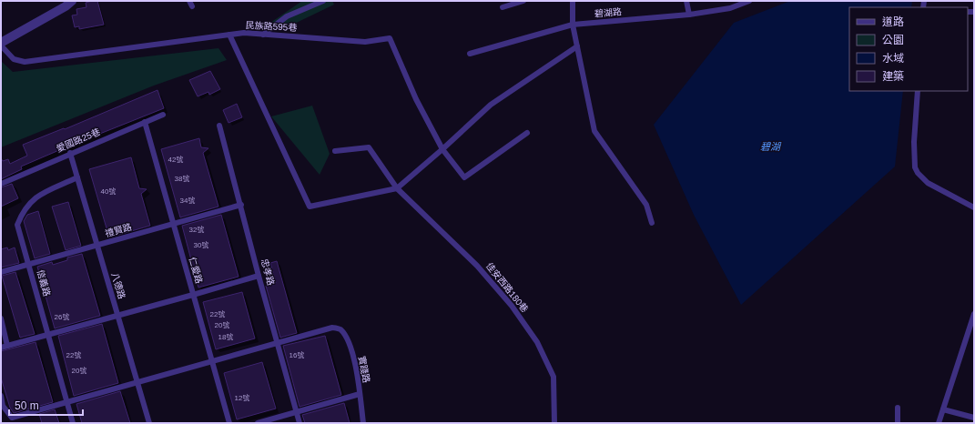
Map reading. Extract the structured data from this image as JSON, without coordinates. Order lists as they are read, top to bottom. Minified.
{"streets":{"lane":["碧湖路","民族路595巷","愛國路25巷","禮賢路","仁愛路","忠孝路","信義路","八德路","佳安西路180巷","實踐路"]},"crossings":[["愛國路25巷","仁愛路"],["愛國路25巷","八德路"],["禮賢路","仁愛路"],["禮賢路","忠孝路"],["禮賢路","信義路"],["禮賢路","八德路"],["忠孝路","實踐路"],["信義路","八德路"]],"water":["碧湖"],"house_numbers":["42號","38號","40號","34號","32號","30號","22號","26號","20號","18號","22號","16號","20號","12號"],"legend":["道路","公園","水域","建築"],"scale_bar":"50 m"}
